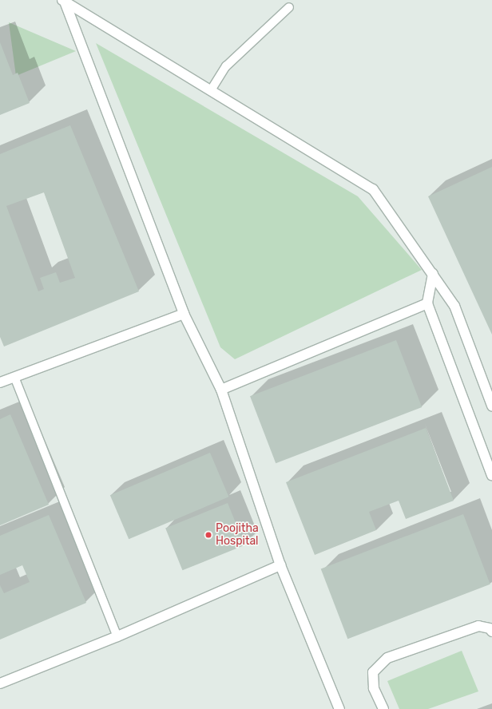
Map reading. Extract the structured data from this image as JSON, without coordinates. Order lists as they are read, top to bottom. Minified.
{"places":["Poojitha Hospital"]}
